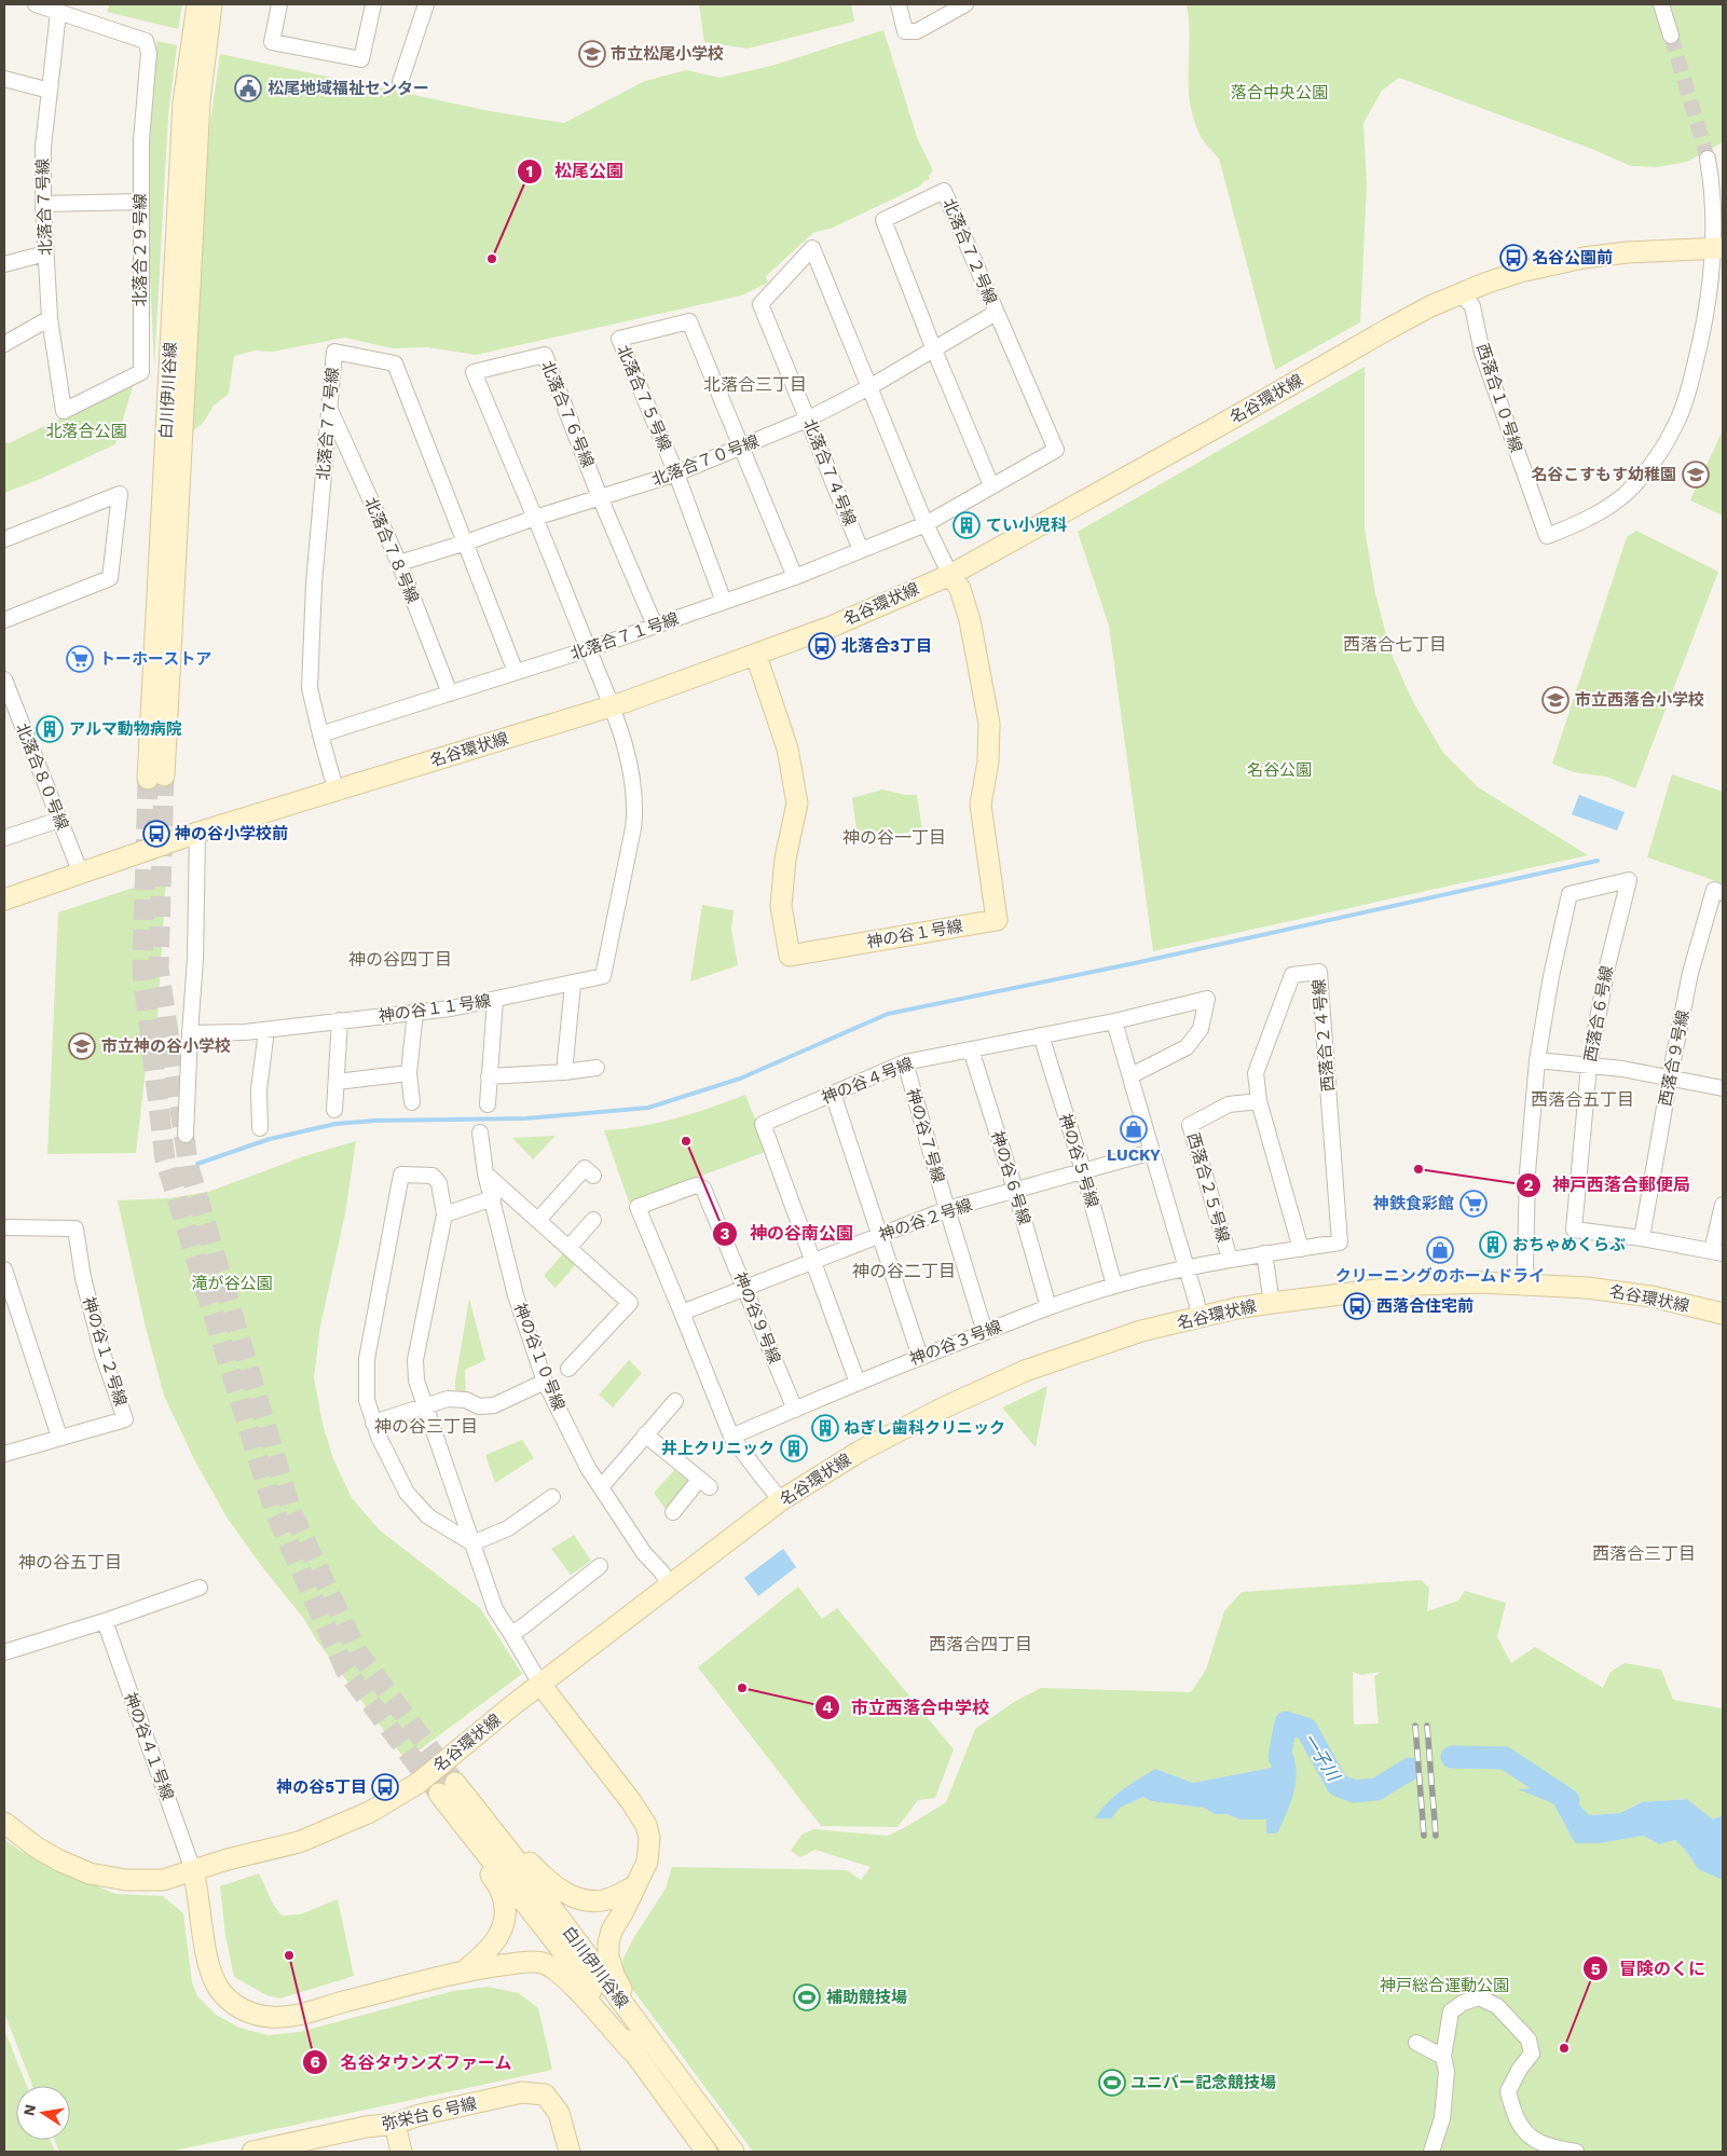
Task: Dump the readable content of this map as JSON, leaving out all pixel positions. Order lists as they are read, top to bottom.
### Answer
{
  "streets": {
    "street": [
      "北落合７号線",
      "北落合２９号線",
      "北落合７２号線",
      "白川伊川谷線",
      "北落合７５号線",
      "西落合１０号線",
      "名谷環状線",
      "北落合７６号線",
      "北落合７７号線",
      "北落合７０号線",
      "北落合７４号線",
      "北落合７８号線",
      "北落合７１号線",
      "北落合８０号線",
      "神の谷１号線",
      "神の谷１１号線",
      "西落合６号線",
      "西落合２４号線",
      "西落合９号線",
      "神の谷４号線",
      "神の谷７号線",
      "神の谷５号線",
      "神の谷６号線",
      "西落合２５号線",
      "神の谷２号線",
      "神の谷９号線",
      "神の谷３号線",
      "神の谷１２号線",
      "神の谷１０号線",
      "神の谷４１号線",
      "弥栄台６号線"
    ]
  },
  "crossings": [
    ["北落合７号線", "北落合２９号線"],
    ["北落合７２号線", "北落合７０号線"],
    ["北落合７２号線", "北落合７１号線"],
    ["北落合７５号線", "北落合７０号線"],
    ["北落合７５号線", "北落合７１号線"],
    ["西落合１０号線", "名谷環状線"],
    ["名谷環状線", "北落合７７号線"],
    ["名谷環状線", "北落合８０号線"],
    ["名谷環状線", "神の谷１号線"],
    ["名谷環状線", "神の谷１１号線"],
    ["名谷環状線", "神の谷１０号線"],
    ["名谷環状線", "神の谷４１号線"],
    ["北落合７６号線", "北落合７０号線"],
    ["北落合７６号線", "北落合７１号線"],
    ["北落合７７号線", "北落合７０号線"],
    ["北落合７７号線", "北落合７８号線"],
    ["北落合７７号線", "北落合７１号線"],
    ["北落合７０号線", "北落合７４号線"],
    ["北落合７０号線", "北落合７８号線"],
    ["北落合７４号線", "北落合７１号線"],
    ["北落合７８号線", "北落合７１号線"],
    ["西落合６号線", "西落合９号線"],
    ["西落合２４号線", "西落合２５号線"],
    ["西落合２４号線", "神の谷３号線"],
    ["神の谷４号線", "神の谷７号線"],
    ["神の谷４号線", "神の谷５号線"],
    ["神の谷４号線", "神の谷６号線"],
    ["神の谷４号線", "神の谷２号線"],
    ["神の谷４号線", "神の谷３号線"],
    ["神の谷７号線", "神の谷２号線"],
    ["神の谷７号線", "神の谷３号線"],
    ["神の谷５号線", "神の谷２号線"],
    ["神の谷５号線", "神の谷３号線"],
    ["神の谷６号線", "神の谷２号線"],
    ["神の谷６号線", "神の谷３号線"],
    ["神の谷２号線", "神の谷９号線"],
    ["神の谷９号線", "神の谷３号線"]
  ],
  "districts": [
    "北落合三丁目",
    "西落合七丁目",
    "神の谷一丁目",
    "神の谷四丁目",
    "西落合五丁目",
    "神の谷二丁目",
    "神の谷三丁目",
    "西落合三丁目",
    "神の谷五丁目",
    "西落合四丁目"
  ],
  "water": ["一子川"],
  "parks": [
    "落合中央公園",
    "北落合公園",
    "名谷公園",
    "滝が谷公園",
    "神戸総合運動公園"
  ],
  "places": {
    "school or university": [
      "市立松尾小学校",
      "名谷こすもす幼稚園",
      "市立西落合小学校",
      "市立神の谷小学校"
    ],
    "public building": ["松尾地域福祉センター"],
    "bus stop": [
      "名谷公園前",
      "北落合3丁目",
      "神の谷小学校前",
      "西落合住宅前",
      "神の谷5丁目"
    ],
    "other": [
      "松尾公園",
      "神の谷南公園",
      "神戸西落合郵便局",
      "市立西落合中学校",
      "名谷タウンズファーム",
      "冒険のくに"
    ],
    "building": [
      "てい小児科",
      "アルマ動物病院",
      "おちゃめくらぶ",
      "ねぎし歯科クリニック",
      "井上クリニック"
    ],
    "supermarket": ["トーホーストア", "神鉄食彩館"],
    "shop": ["LUCKY", "クリーニングのホームドライ"],
    "sports": ["補助競技場", "ユニバー記念競技場"]
  },
  "north": "left"
}
